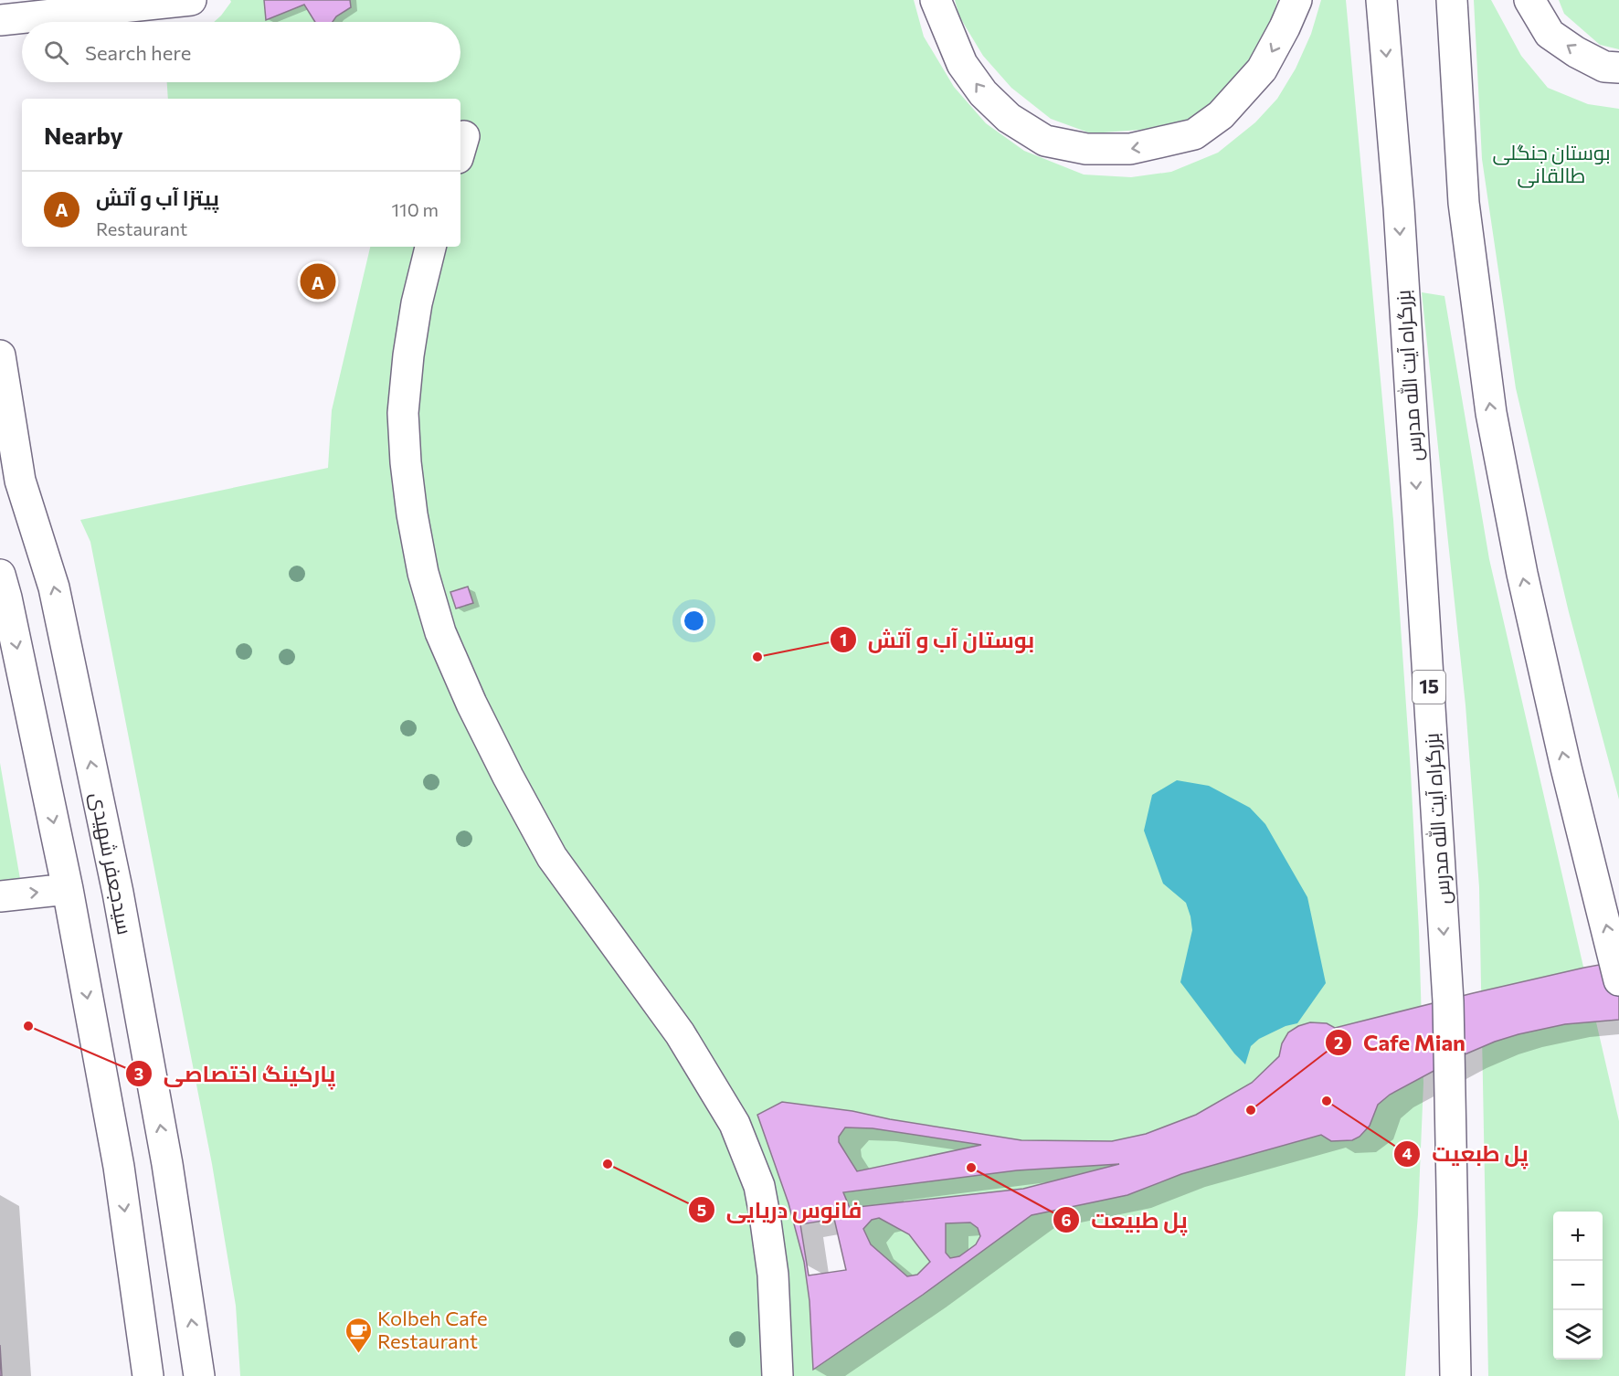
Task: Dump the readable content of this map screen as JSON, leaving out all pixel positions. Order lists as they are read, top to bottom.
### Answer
{
  "streets": {
    "main road": ["بزرگراه آیت الله مدرس", "15", "سیدجعفر شهیدی"]
  },
  "parks": ["بوستان جنگلی طالقانی"],
  "places": {
    "other": [
      "بوستان آب و آتش",
      "پارکینگ اختصاصی",
      "پل طبعیت",
      "Cafe Mian",
      "فانوس دریایی",
      "پل طبیعت"
    ],
    "cafe": ["Kolbeh Cafe Restaurant"]
  },
  "page": {
    "search": "Search here",
    "heading": "Nearby",
    "list": [
      {
        "mark": "A",
        "name": "پیتزا آب و آتش",
        "note": "Restaurant",
        "value": "110 m"
      }
    ],
    "pins": "A",
    "map_buttons": ["+", "−"]
  }
}
